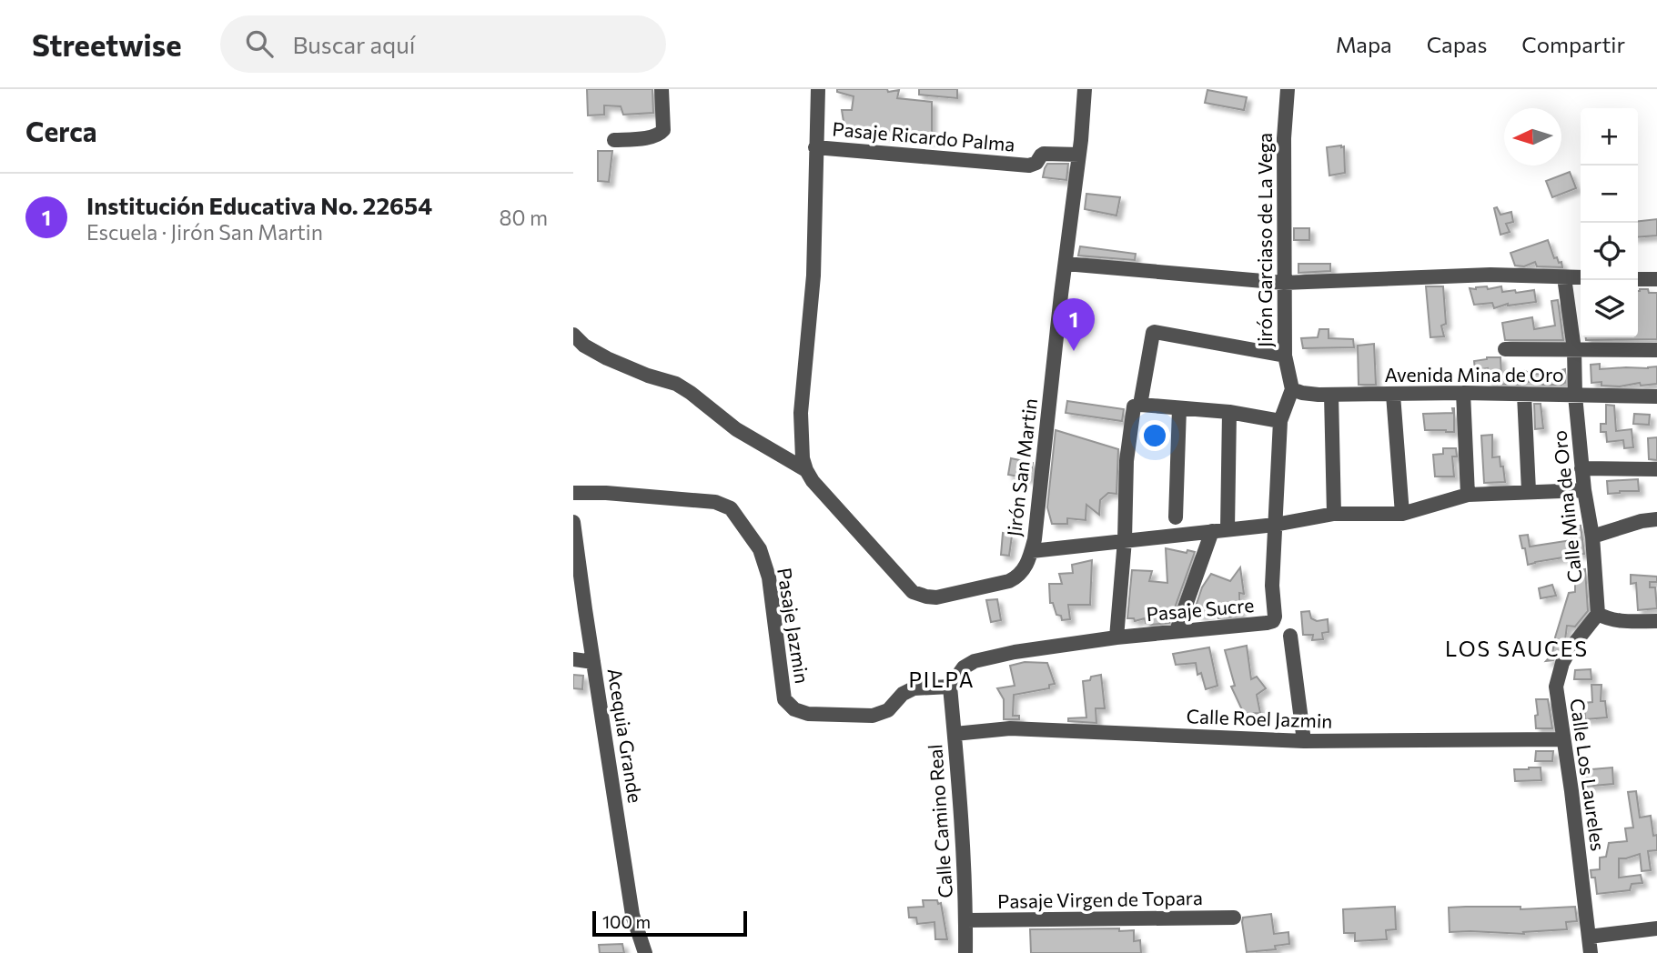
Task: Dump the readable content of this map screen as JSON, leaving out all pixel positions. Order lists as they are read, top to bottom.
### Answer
{
  "streets": {
    "street": [
      "Pasaje Ricardo Palma",
      "Jirón Garciaso de La Vega",
      "Avenida Mina de Oro",
      "Jirón San Martin",
      "Calle Mina de Oro",
      "Pasaje Sucre",
      "Pasaje Jazmin",
      "Calle Roel Jazmin",
      "Acequia Grande",
      "Calle Los Laureles",
      "Calle Camino Real",
      "Pasaje Virgen de Topara"
    ]
  },
  "crossings": [
    ["Pasaje Ricardo Palma", "Jirón San Martin"],
    ["Jirón Garciaso de La Vega", "Avenida Mina de Oro"],
    ["Jirón Garciaso de La Vega", "Pasaje Sucre"],
    ["Avenida Mina de Oro", "Calle Mina de Oro"],
    ["Avenida Mina de Oro", "Pasaje Sucre"],
    ["Calle Mina de Oro", "Calle Los Laureles"],
    ["Pasaje Sucre", "Pasaje Jazmin"],
    ["Pasaje Sucre", "Calle Camino Real"],
    ["Pasaje Jazmin", "Calle Camino Real"],
    ["Calle Roel Jazmin", "Calle Los Laureles"],
    ["Calle Roel Jazmin", "Calle Camino Real"],
    ["Calle Camino Real", "Pasaje Virgen de Topara"]
  ],
  "districts": ["LOS SAUCES", "PILPA"],
  "scale_bar": "100 m",
  "north": "left",
  "page": {
    "header": "Streetwise",
    "search": "Buscar aquí",
    "nav": ["Mapa", "Capas", "Compartir"],
    "heading": "Cerca",
    "map_buttons": ["+", "−"],
    "list": [
      {
        "mark": "1",
        "name": "Institución Educativa No. 22654",
        "note": "Escuela · Jirón San Martin",
        "value": "80 m"
      }
    ],
    "pins": "1",
    "scale": "100 m"
  }
}
